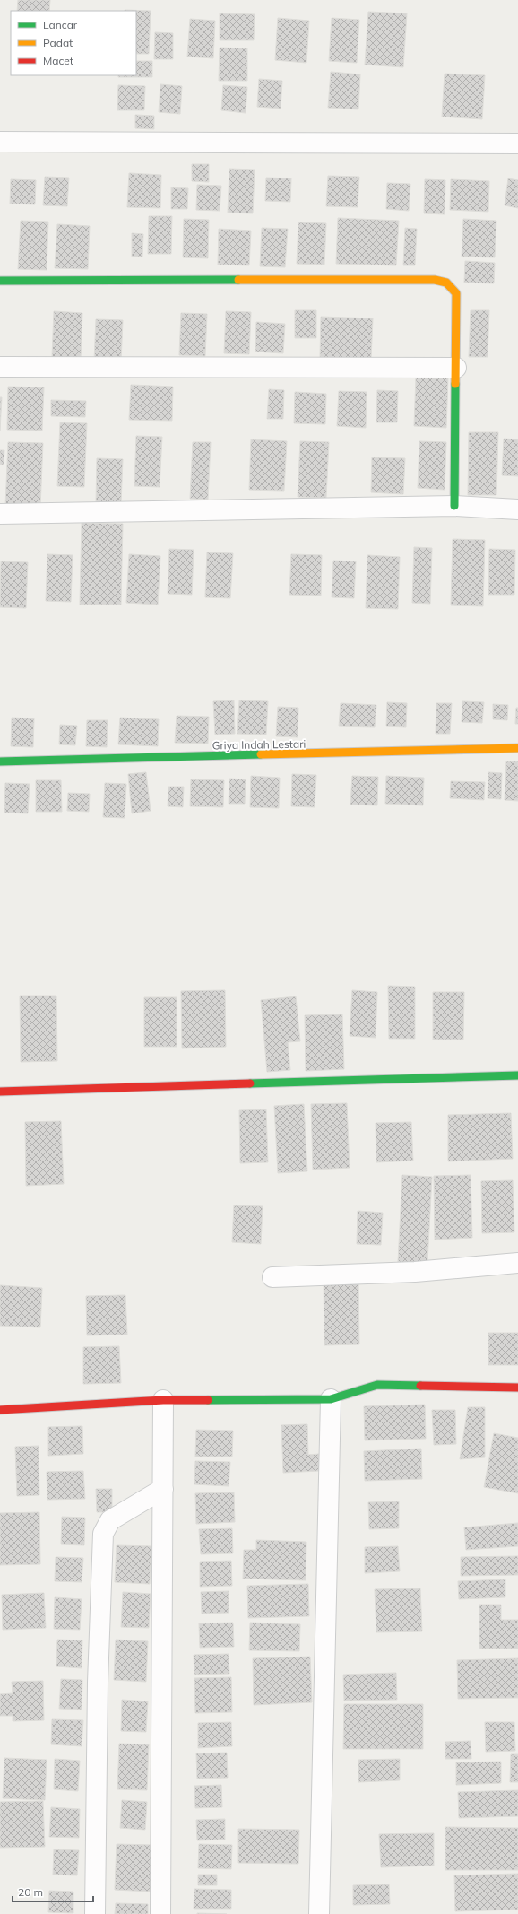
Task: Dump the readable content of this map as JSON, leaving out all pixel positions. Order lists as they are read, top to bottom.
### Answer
{
  "streets": {
    "street": ["Griya Indah Lestari"]
  },
  "legend": ["Lancar", "Padat", "Macet"],
  "scale_bar": "20 m"
}
